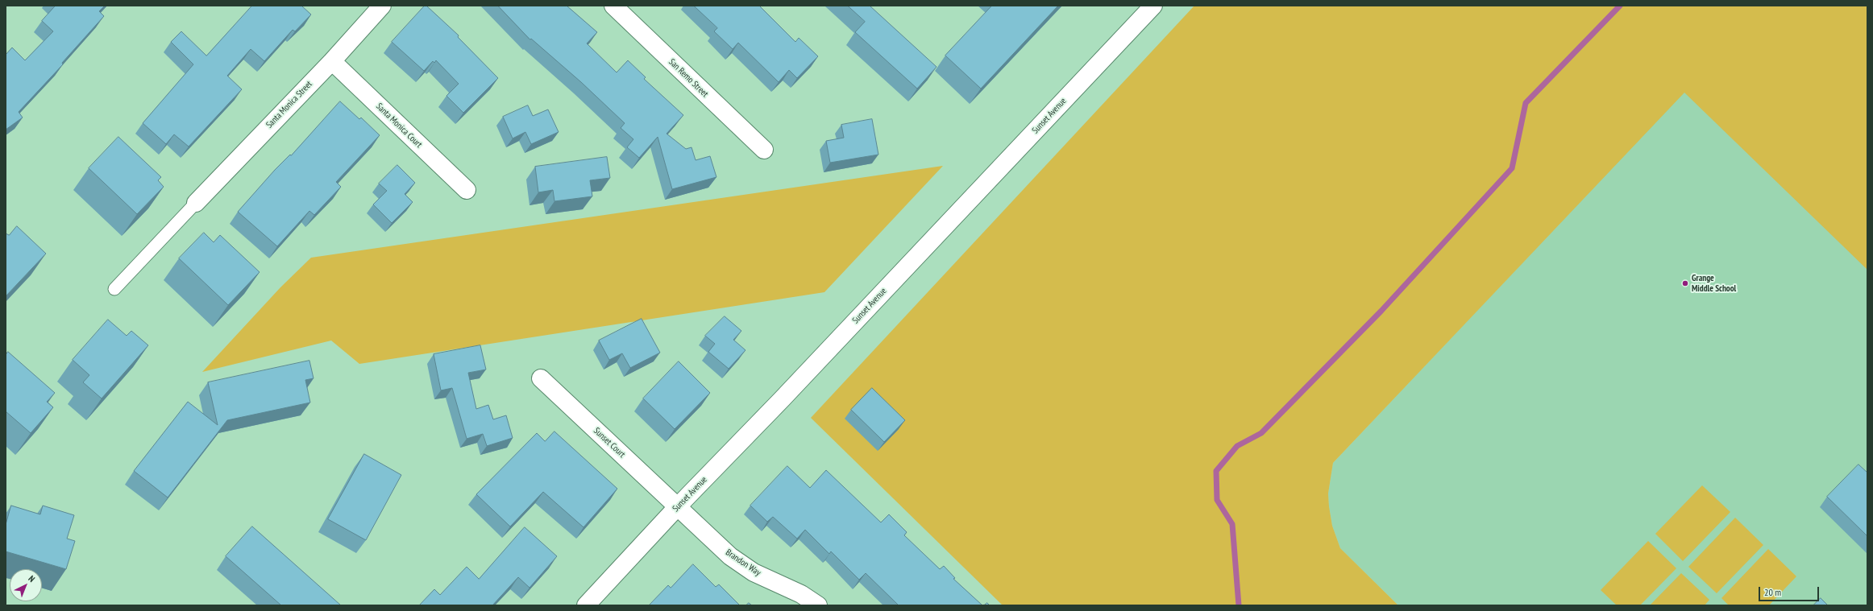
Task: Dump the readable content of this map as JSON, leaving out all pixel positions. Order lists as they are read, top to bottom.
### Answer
{
  "streets": {
    "street": [
      "San Remo Street",
      "Santa Monica Street",
      "Sunset Avenue",
      "Santa Monica Court",
      "Sunset Court",
      "Brandon Way"
    ]
  },
  "crossings": [
    ["Santa Monica Street", "Santa Monica Court"],
    ["Sunset Avenue", "Sunset Court"],
    ["Sunset Avenue", "Brandon Way"],
    ["Sunset Court", "Brandon Way"]
  ],
  "places": ["Grange Middle School"],
  "scale_bar": "20 m",
  "north": "top right"
}
